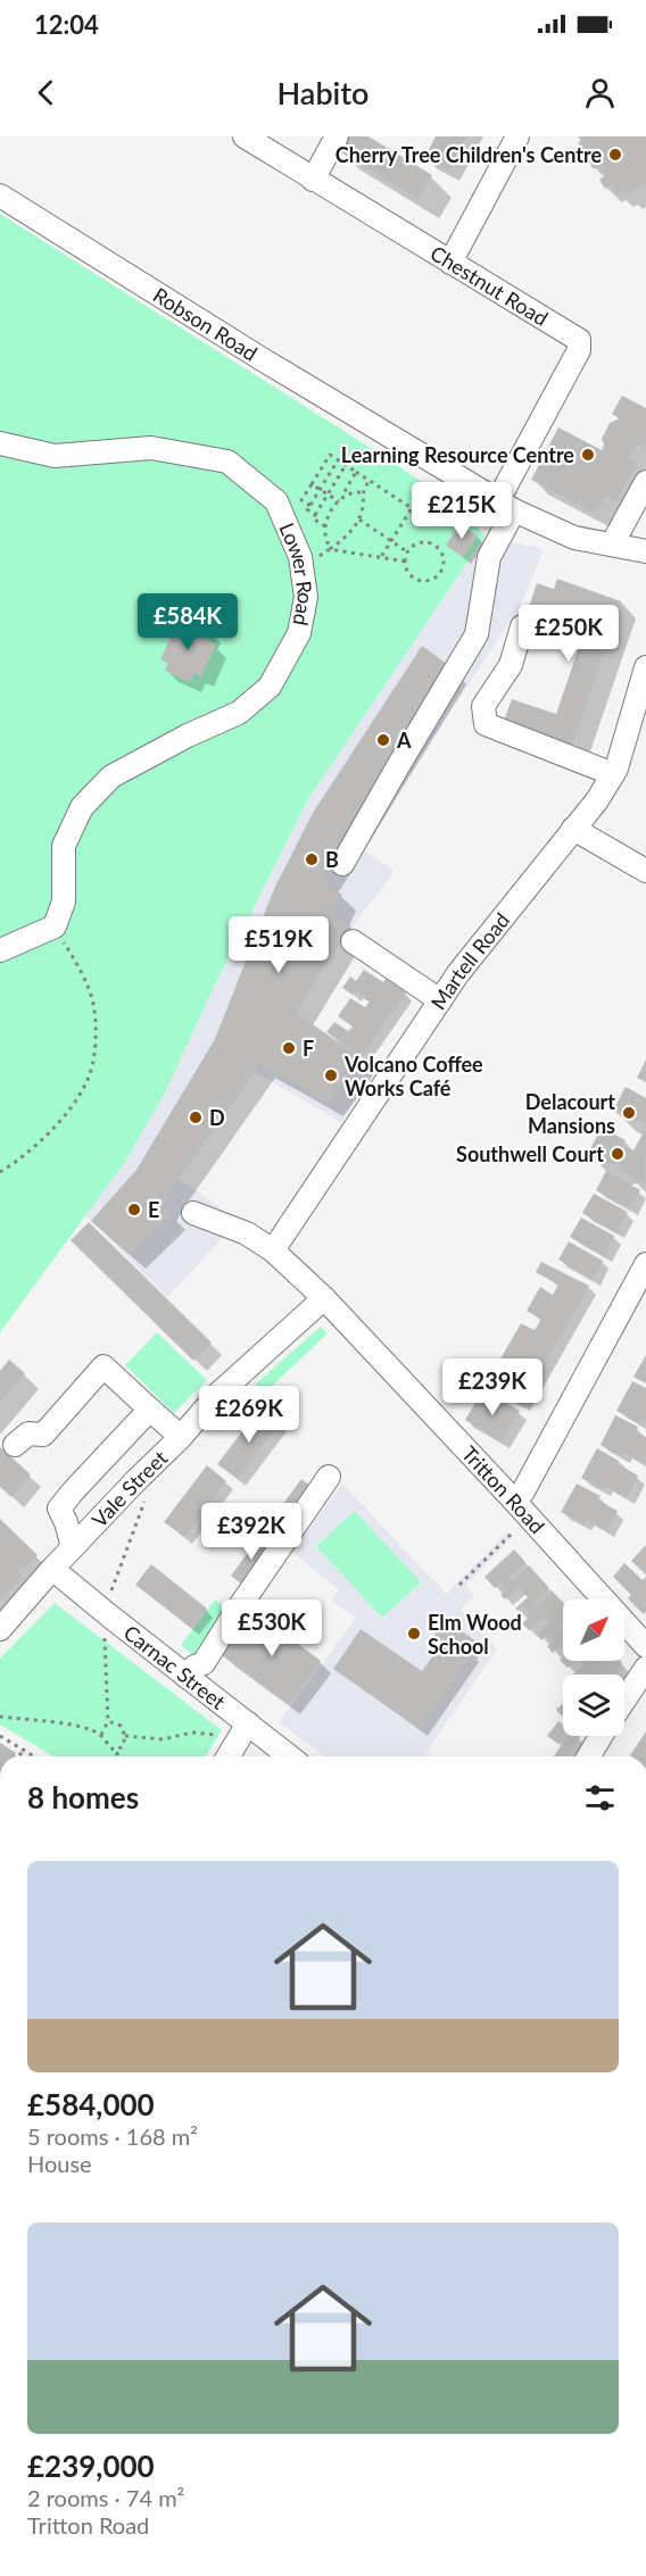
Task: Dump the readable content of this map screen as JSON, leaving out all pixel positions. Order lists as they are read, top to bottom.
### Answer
{
  "streets": {
    "street": [
      "Chestnut Road",
      "Robson Road",
      "Lower Road",
      "Martell Road",
      "Vale Street",
      "Tritton Road",
      "Carnac Street"
    ]
  },
  "crossings": [
    ["Chestnut Road", "Robson Road"],
    ["Martell Road", "Tritton Road"],
    ["Vale Street", "Tritton Road"],
    ["Vale Street", "Carnac Street"]
  ],
  "places": [
    "Cherry Tree Children's Centre",
    "Learning Resource Centre",
    "A",
    "B",
    "F",
    "Volcano Coffee Works Café",
    "Delacourt Mansions",
    "D",
    "Southwell Court",
    "E",
    "Elm Wood School"
  ],
  "north": "top right",
  "page": {
    "status": "12:04",
    "header": "Habito",
    "price": [
      "£215K",
      "£584K",
      "£250K",
      "£519K",
      "£239K",
      "£269K",
      "£392K",
      "£530K"
    ],
    "heading": "8 homes",
    "list": [
      {
        "name": "£584,000",
        "note": "5 rooms · 168 m² · House"
      },
      {
        "name": "£239,000",
        "note": "2 rooms · 74 m² · Tritton Road"
      }
    ]
  }
}
